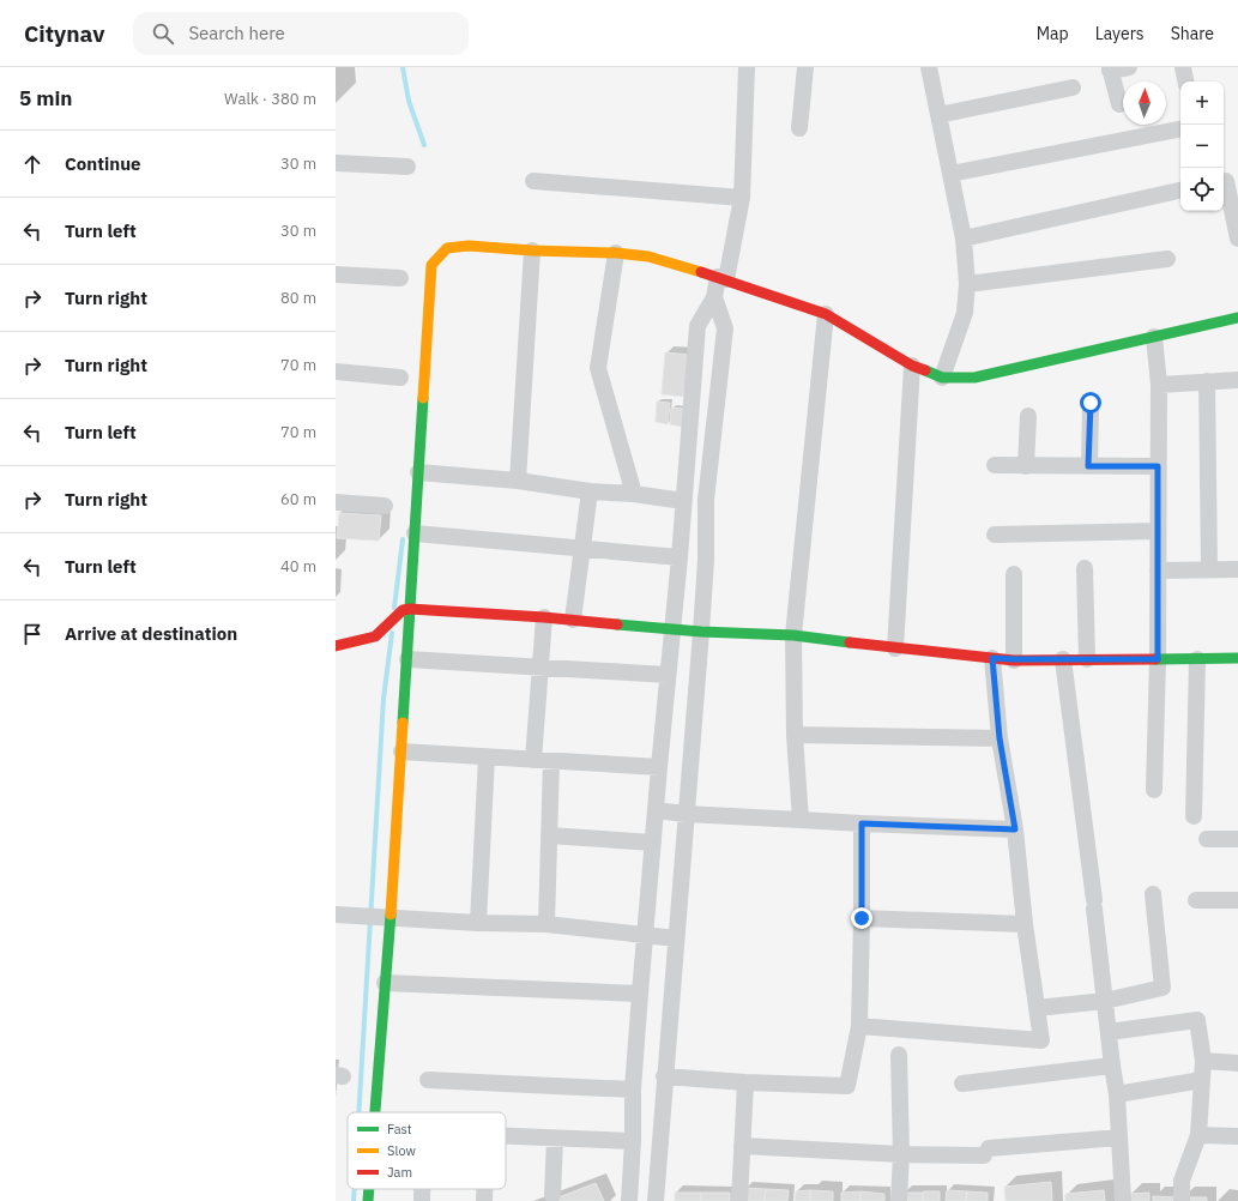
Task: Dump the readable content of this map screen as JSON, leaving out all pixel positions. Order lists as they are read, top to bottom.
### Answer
{
  "legend": ["Fast", "Slow", "Jam"],
  "north": "top",
  "page": {
    "header": "Citynav",
    "search": "Search here",
    "nav": ["Map", "Layers", "Share"],
    "heading": ["5 min", "Walk · 380 m"],
    "map_buttons": ["+", "−"],
    "list": [
      ["Continue", "30 m"],
      ["Turn left", "30 m"],
      ["Turn right", "80 m"],
      ["Turn right", "70 m"],
      ["Turn left", "70 m"],
      ["Turn right", "60 m"],
      ["Turn left", "40 m"],
      "Arrive at destination"
    ]
  }
}
